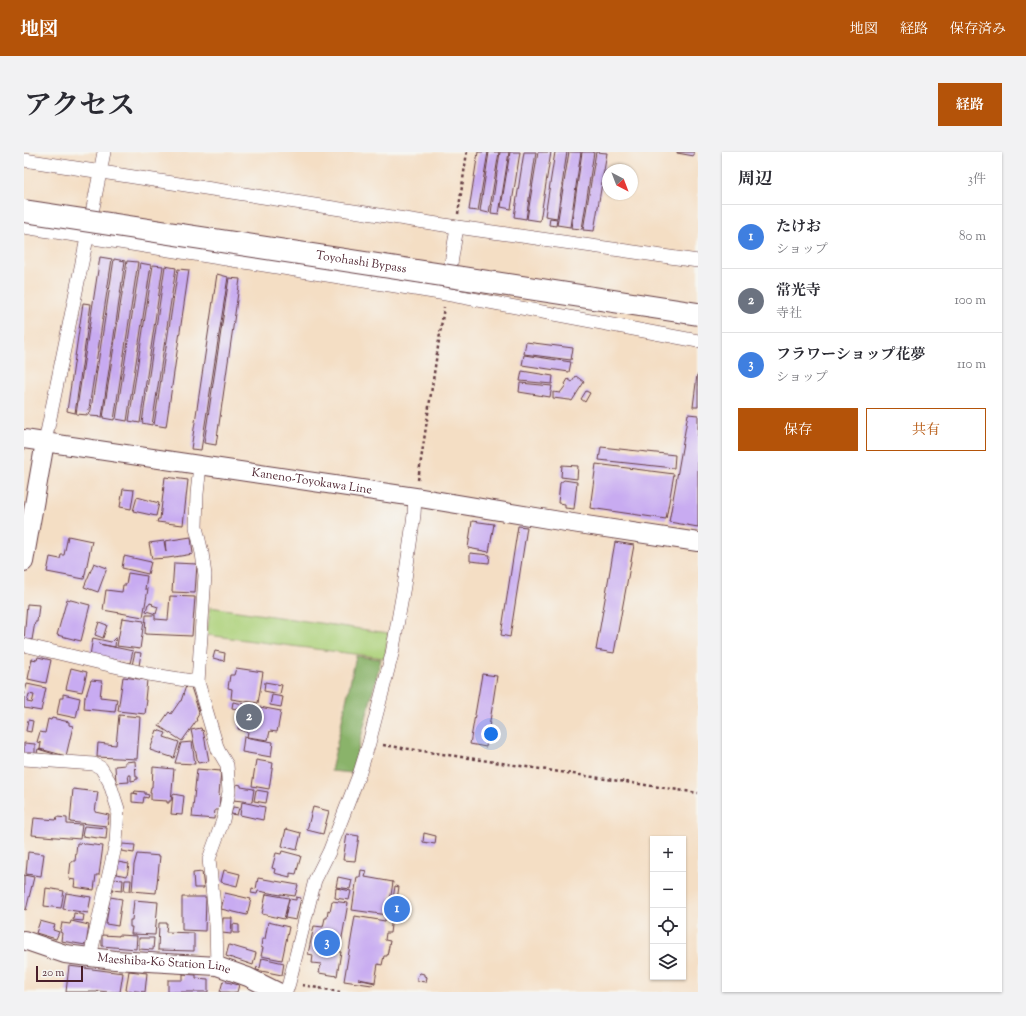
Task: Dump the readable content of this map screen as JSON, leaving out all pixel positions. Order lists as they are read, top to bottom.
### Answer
{
  "streets": {
    "highway": ["Toyohashi Bypass"],
    "main road": ["Kaneno-Toyokawa Line", "Maeshiba-Kō Station Line"]
  },
  "scale_bar": "20 m",
  "north": "bottom right",
  "page": {
    "header": "地図",
    "nav": ["地図", "経路", "保存済み"],
    "title": "アクセス",
    "buttons": [
      "経路",
      ["保存", "共有"]
    ],
    "heading": ["周辺", "3件"],
    "list": [
      {
        "mark": "1",
        "name": "たけお",
        "note": "ショップ",
        "value": "80 m"
      },
      {
        "mark": "2",
        "name": "常光寺",
        "note": "寺社",
        "value": "100 m"
      },
      {
        "mark": "3",
        "name": "フラワーショップ花夢",
        "note": "ショップ",
        "value": "110 m"
      }
    ],
    "pins": ["2", "1", "3"],
    "map_buttons": ["+", "−"],
    "scale": "20 m"
  }
}
